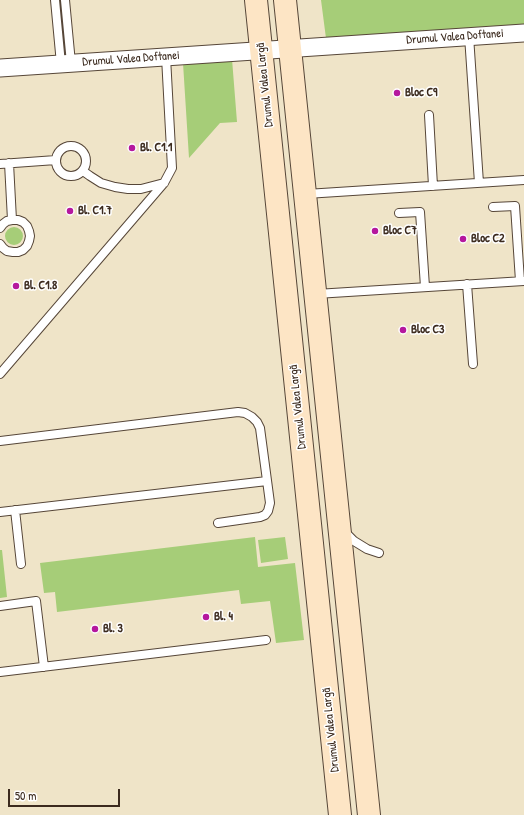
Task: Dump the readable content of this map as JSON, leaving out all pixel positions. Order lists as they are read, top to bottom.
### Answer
{
  "streets": {
    "main road": ["Drumul Valea Largă"],
    "street": ["Drumul Valea Doftanei"]
  },
  "crossings": [
    ["Drumul Valea Doftanei", "Drumul Valea Largă"]
  ],
  "places": [
    "Bloc C9",
    "Bl. C1.1",
    "Bl. C1.7",
    "Bloc C7",
    "Bloc C2",
    "Bl. C1.8",
    "Bloc C3",
    "Bl. 4",
    "Bl. 3"
  ],
  "scale_bar": "50 m"
}
